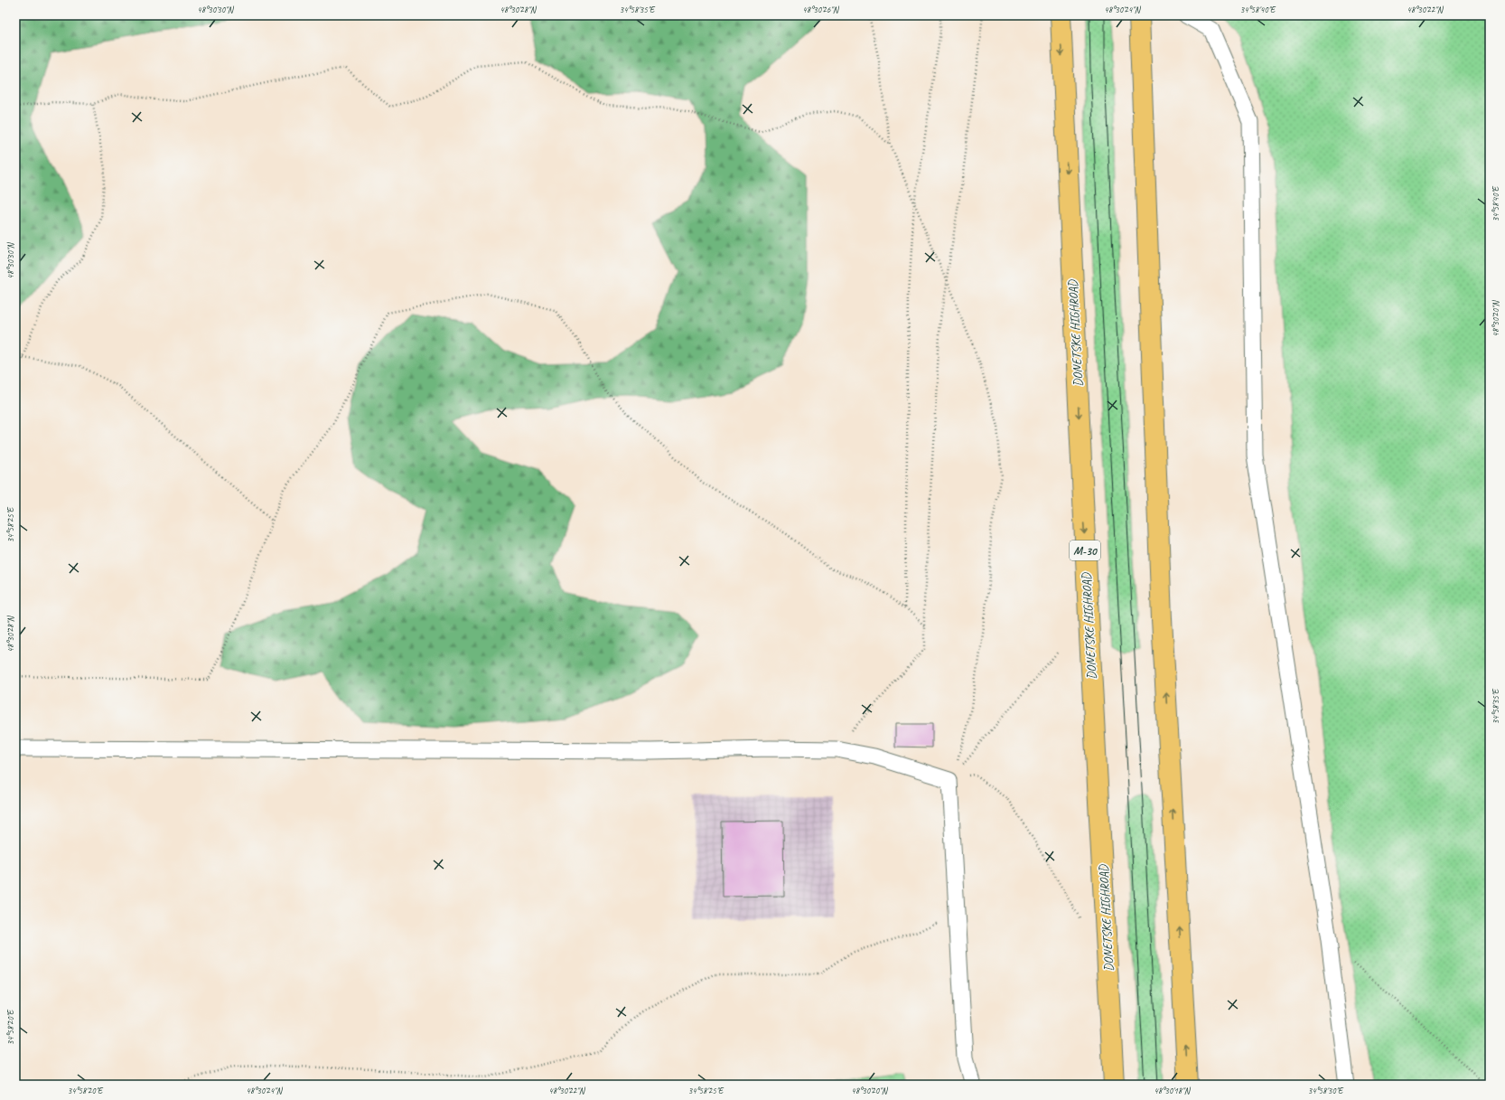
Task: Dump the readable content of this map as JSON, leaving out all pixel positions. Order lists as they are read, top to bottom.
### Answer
{
  "streets": {
    "highway": ["DONETSKE HIGHROAD", "М-30"]
  },
  "coordinates": [
    "48°30'30\"N",
    "48°30'28\"N",
    "34°58'35\"E",
    "48°30'26\"N",
    "48°30'24\"N",
    "34°58'40\"E",
    "48°30'22\"N",
    "48°30'20\"N",
    "34°58'25\"E",
    "34°58'20\"E",
    "48°30'18\"N",
    "34°58'30\"E"
  ]
}
